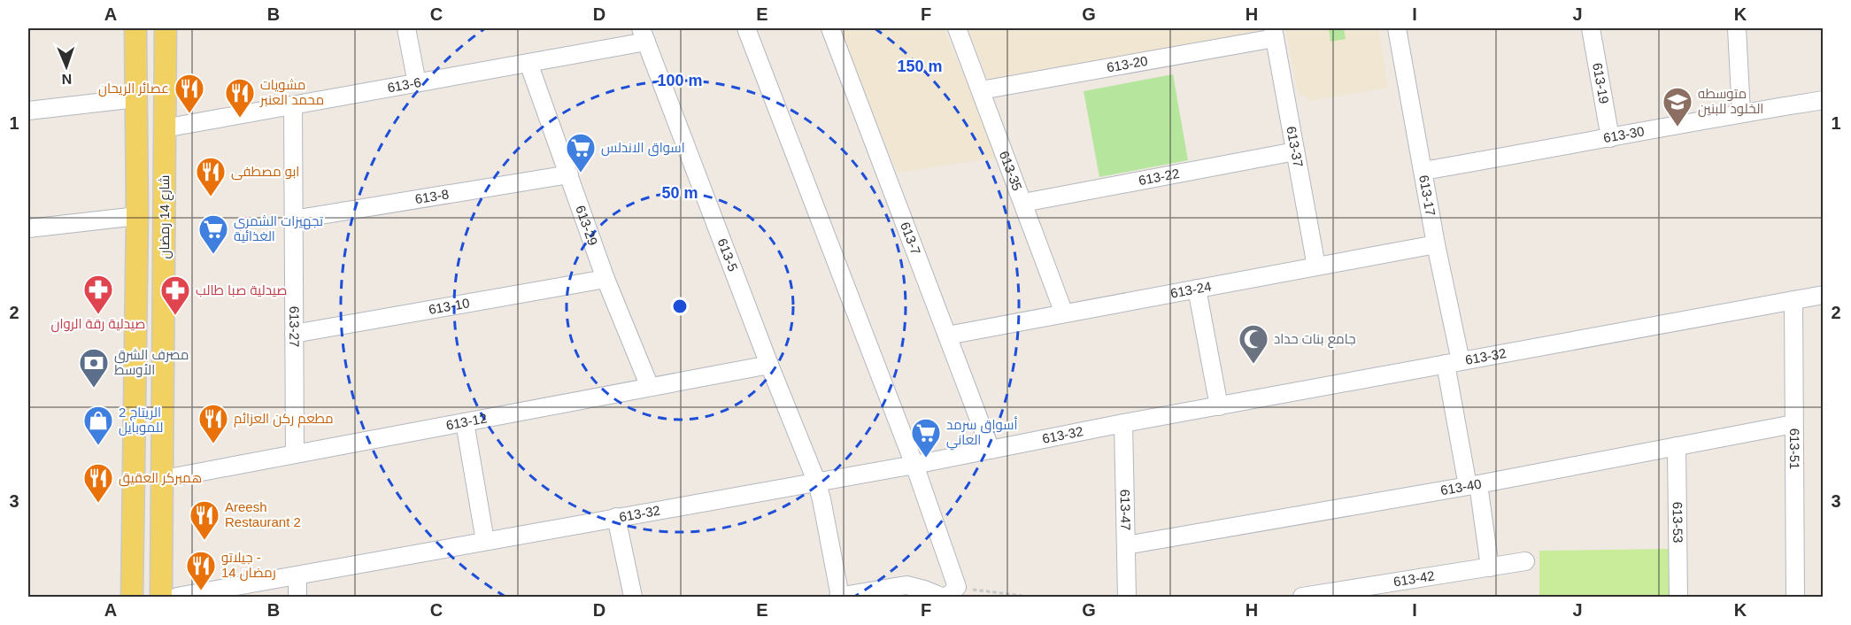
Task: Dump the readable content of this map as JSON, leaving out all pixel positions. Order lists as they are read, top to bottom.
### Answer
{
  "streets": {
    "main road": ["شارع 14 رمضان"],
    "street": [
      "613-20",
      "613-19",
      "613-6",
      "613-30",
      "613-37",
      "613-35",
      "613-22",
      "613-17",
      "613-8",
      "613-29",
      "613-7",
      "613-5",
      "613-24",
      "613-10",
      "613-27",
      "613-32",
      "613-12",
      "613-51",
      "613-40",
      "613-47",
      "613-53",
      "613-42"
    ]
  },
  "crossings": [
    ["613-20", "613-37"],
    ["613-20", "613-35"],
    ["613-19", "613-30"],
    ["613-6", "شارع 14 رمضان"],
    ["613-6", "613-29"],
    ["613-6", "613-5"],
    ["613-6", "613-27"],
    ["613-30", "613-17"],
    ["613-37", "613-22"],
    ["613-37", "613-24"],
    ["613-35", "613-22"],
    ["613-35", "613-24"],
    ["613-17", "613-24"],
    ["613-17", "613-32"],
    ["613-17", "613-40"],
    ["613-17", "613-42"],
    ["613-8", "613-29"],
    ["613-8", "613-27"],
    ["شارع 14 رمضان", "613-12"],
    ["613-29", "613-10"],
    ["613-29", "613-12"],
    ["613-7", "613-24"],
    ["613-7", "613-32"],
    ["613-5", "613-32"],
    ["613-5", "613-12"],
    ["613-10", "613-27"],
    ["613-27", "613-12"],
    ["613-32", "613-51"],
    ["613-32", "613-47"],
    ["613-51", "613-40"],
    ["613-40", "613-47"],
    ["613-40", "613-53"]
  ],
  "places": {
    "restaurant": [
      "عصائر الريحان",
      "مشويات محمد العنبر",
      "ابو مصطفى",
      "مطعم ركن العزائم",
      "همبركر العقيق",
      "Areesh Restaurant 2",
      "جيلاتو - 14 رمضان"
    ],
    "school or university": ["متوسطه الخلود للبنين"],
    "supermarket": ["اسواق الاندلس", "تجهيزات الشمري الغذائية", "أسواق سرمد العاني"],
    "pharmacy": ["صيدلية رقة الروان", "صيدلية صبا طالب"],
    "mosque": ["جامع بنات حداد"],
    "bank": ["مصرف الشرق الأوسط"],
    "shop": ["الريتاج 2 للموبايل"]
  },
  "north": "bottom",
  "grid": {
    "columns": [
      "A",
      "B",
      "C",
      "D",
      "E",
      "F",
      "G",
      "H",
      "I",
      "J",
      "K"
    ],
    "rows": ["1", "2", "3"]
  },
  "rings": ["150 m", "100 m", "50 m"]
}
